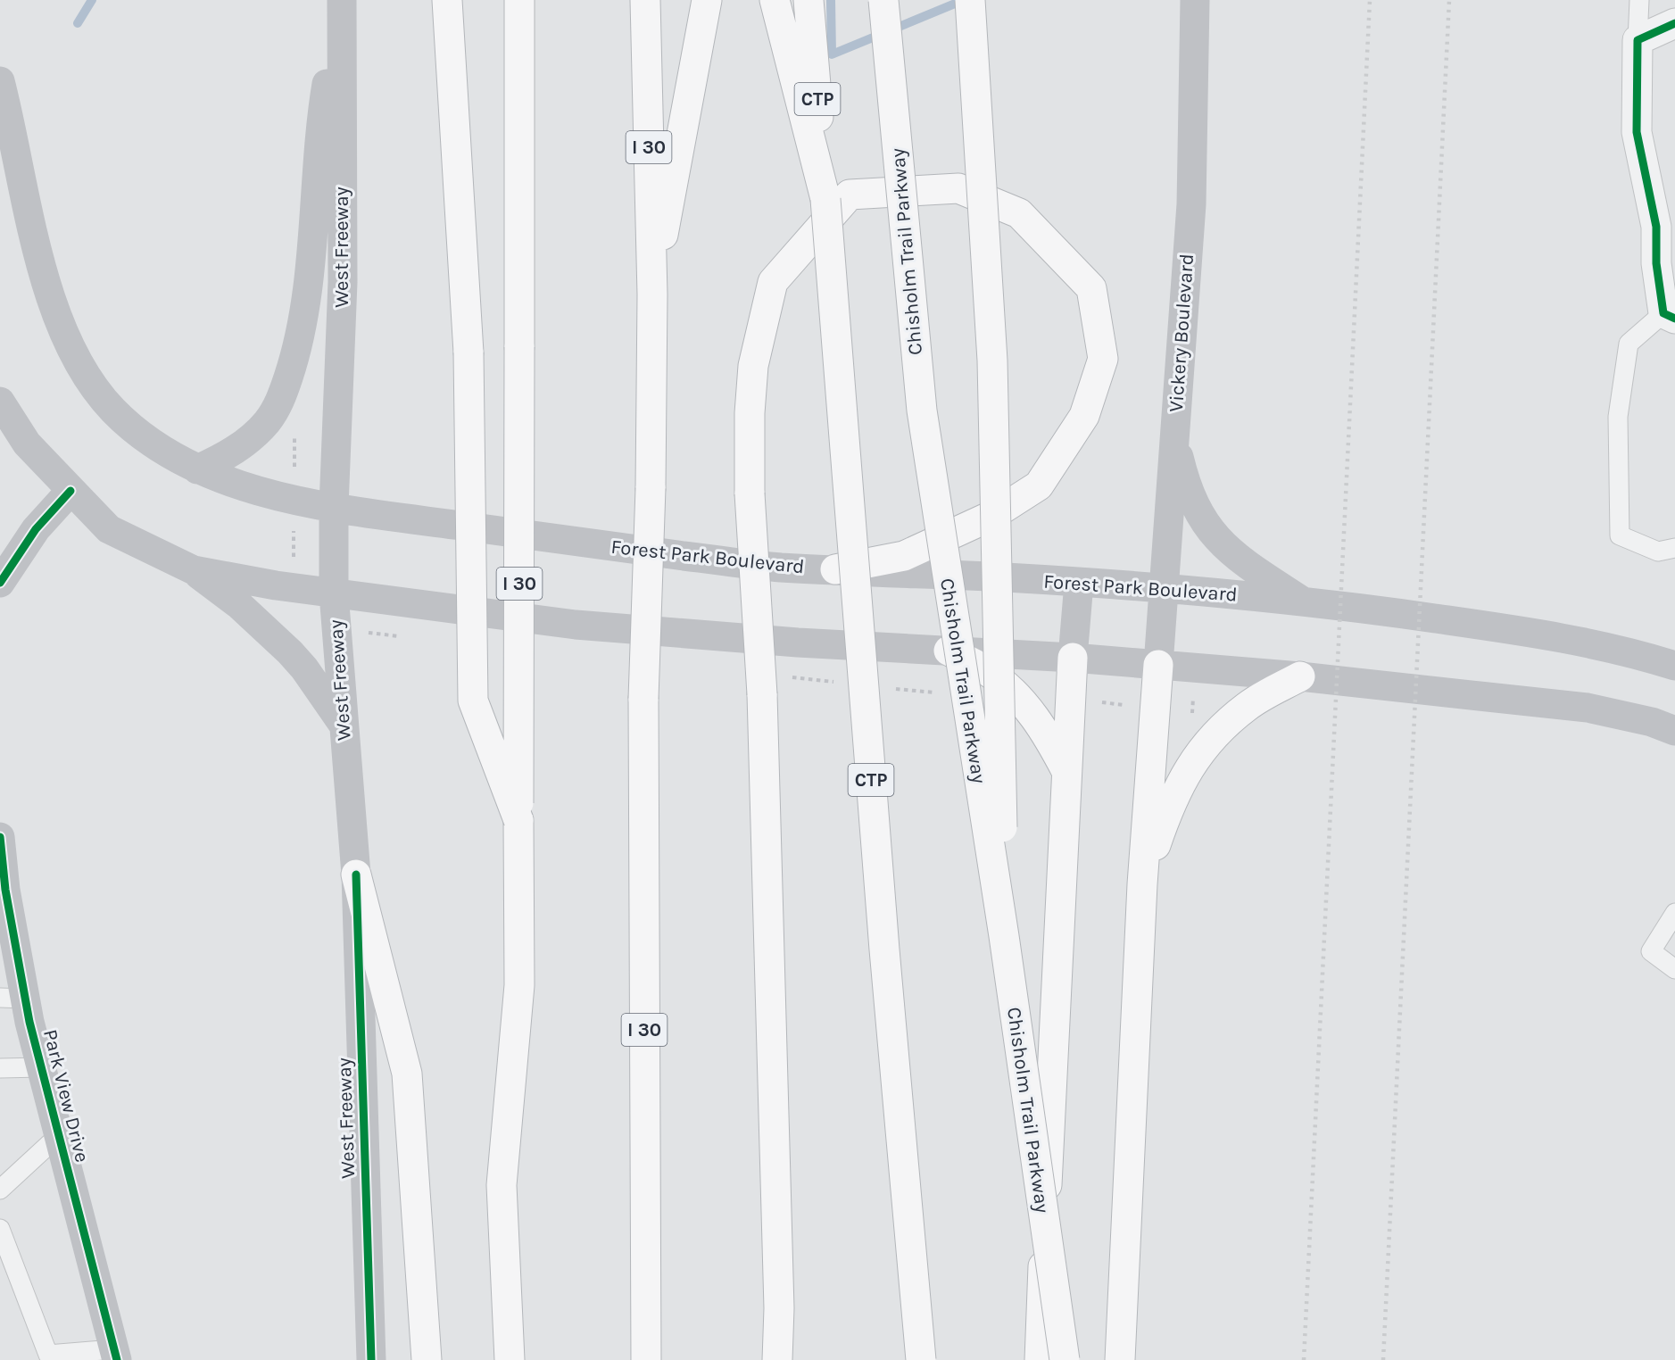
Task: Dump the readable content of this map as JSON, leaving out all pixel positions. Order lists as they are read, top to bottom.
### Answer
{
  "streets": {
    "highway": ["CTP", "I 30", "Chisholm Trail Parkway"],
    "main road": [
      "West Freeway",
      "Vickery Boulevard",
      "Forest Park Boulevard",
      "Park View Drive"
    ]
  },
  "crossings": [
    ["West Freeway", "Forest Park Boulevard"],
    ["Vickery Boulevard", "Forest Park Boulevard"]
  ]
}
